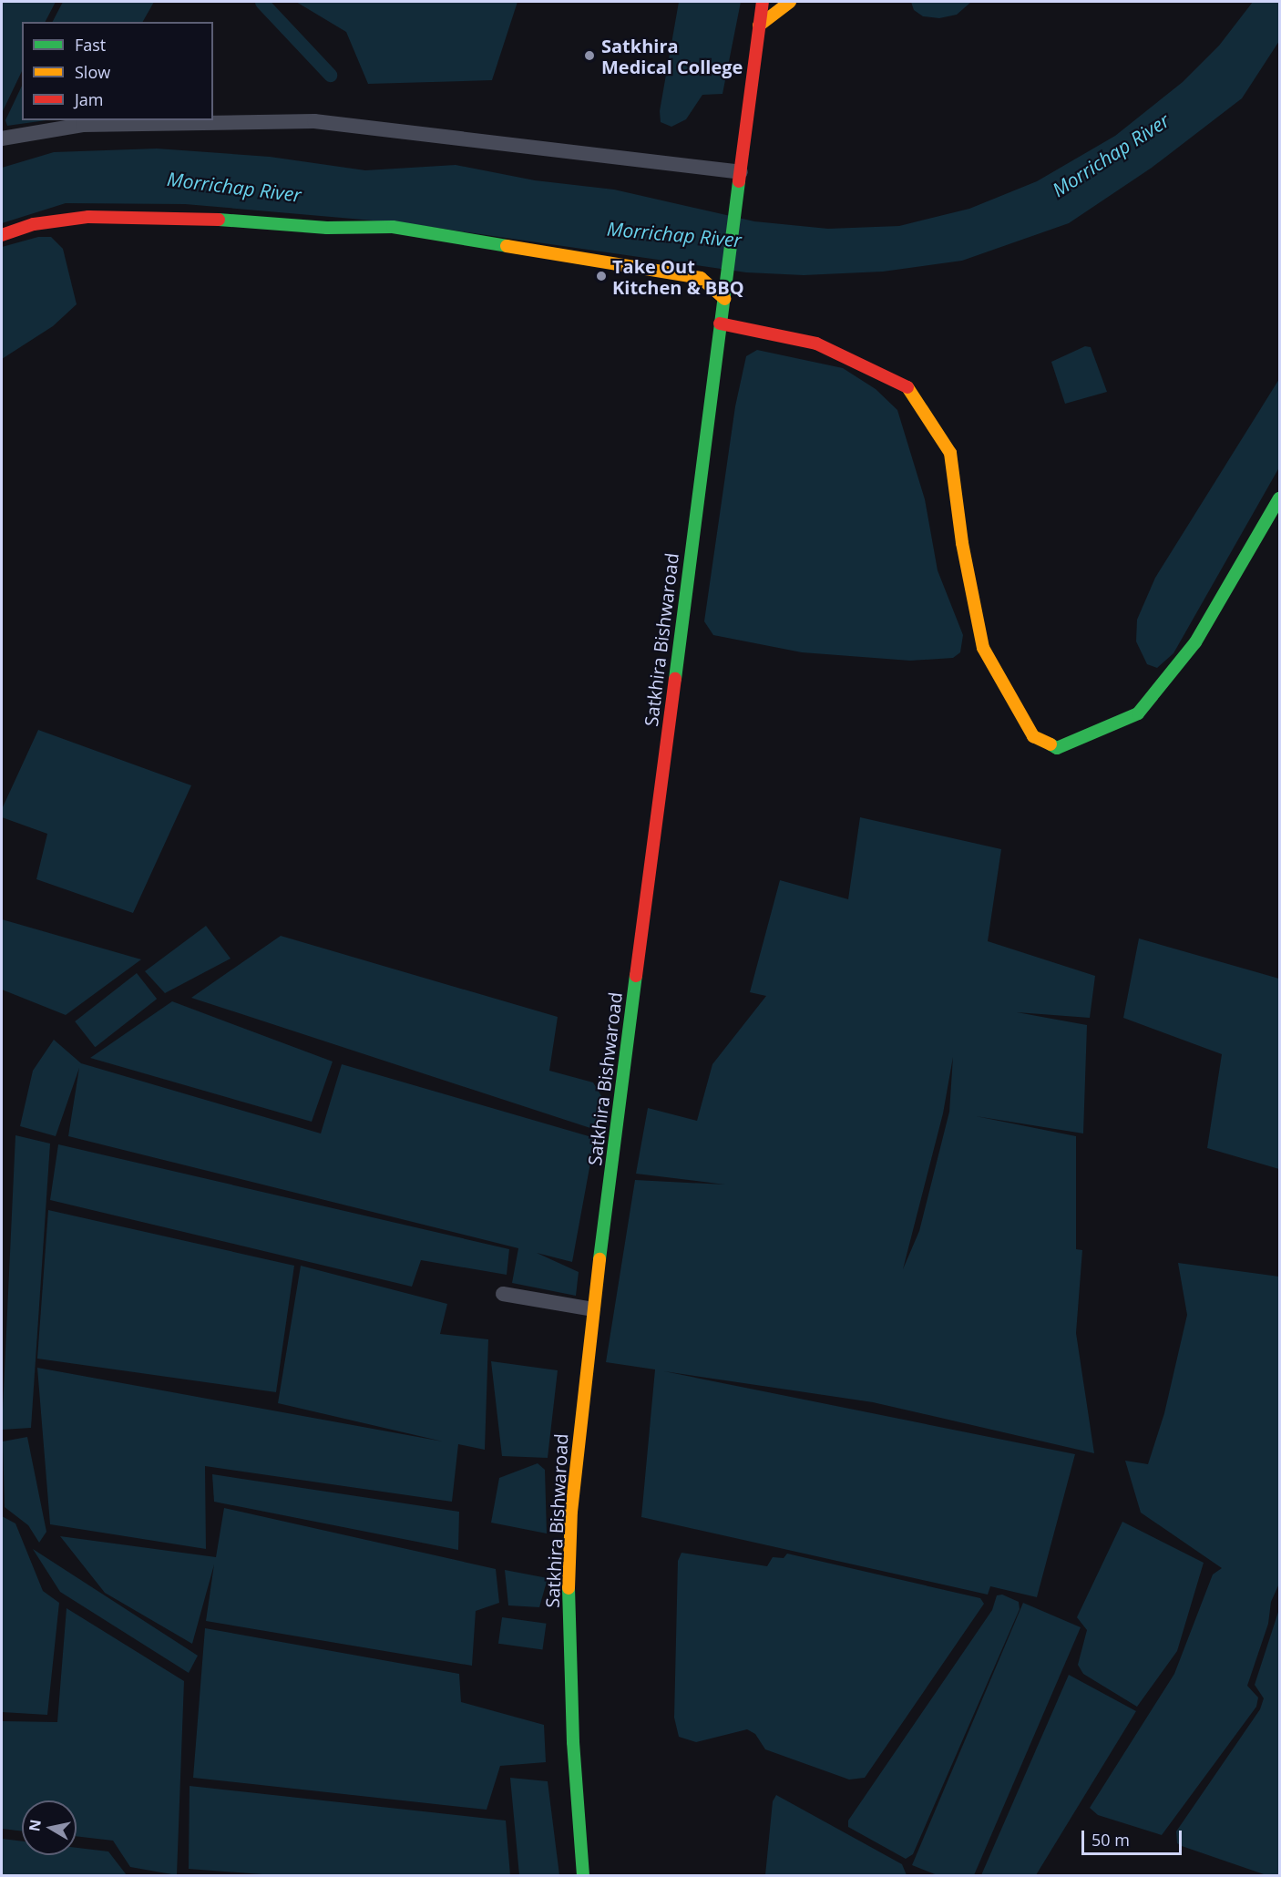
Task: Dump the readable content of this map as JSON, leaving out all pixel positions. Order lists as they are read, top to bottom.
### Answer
{
  "streets": {
    "main road": ["Satkhira Bishwaroad"]
  },
  "water": ["Morrichap River"],
  "places": ["Satkhira Medical College", "Take Out Kitchen & BBQ"],
  "legend": ["Fast", "Slow", "Jam"],
  "scale_bar": "50 m",
  "north": "left"
}
